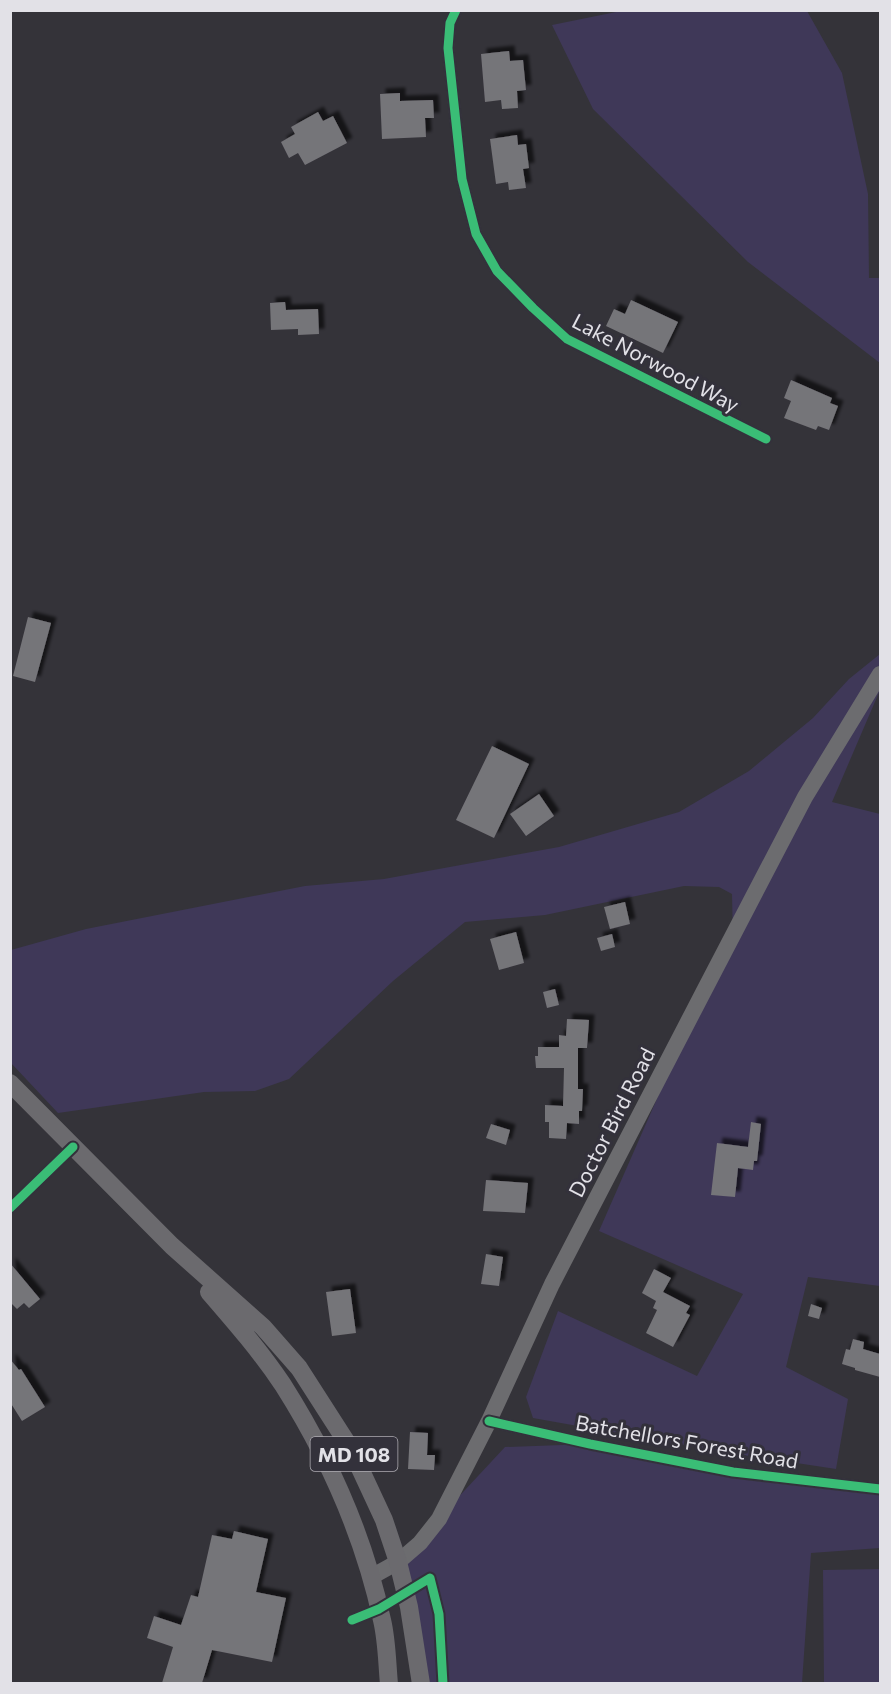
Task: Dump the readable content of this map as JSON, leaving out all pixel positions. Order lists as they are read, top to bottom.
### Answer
{
  "streets": {
    "main road": ["Doctor Bird Road", "MD 108"],
    "street": ["Lake Norwood Way", "Batchellors Forest Road"]
  },
  "crossings": [
    ["Doctor Bird Road", "Batchellors Forest Road"],
    ["Doctor Bird Road", "MD 108"]
  ]
}
